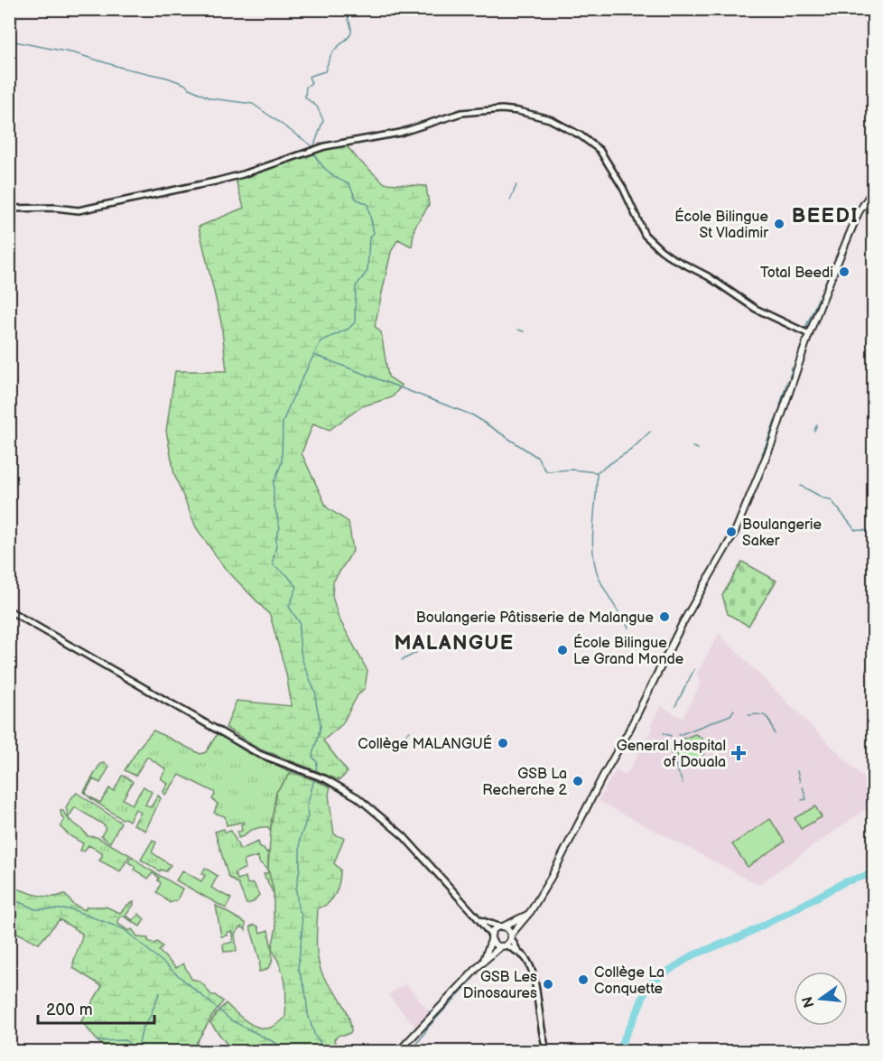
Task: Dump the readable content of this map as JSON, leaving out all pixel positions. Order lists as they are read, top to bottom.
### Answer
{
  "districts": ["BEEDI", "MALANGUE"],
  "places": {
    "other": [
      "École Bilingue St Vladimir",
      "Total Beedi",
      "Boulangerie Saker",
      "Boulangerie Pâtisserie de Malangue",
      "École Bilingue Le Grand Monde",
      "Collège MALANGUÉ",
      "GSB La Recherche 2",
      "Collège La Conquette",
      "GSB Les Dinosaures"
    ],
    "health": ["General Hospital of Douala"]
  },
  "scale_bar": "200 m",
  "north": "left"
}
